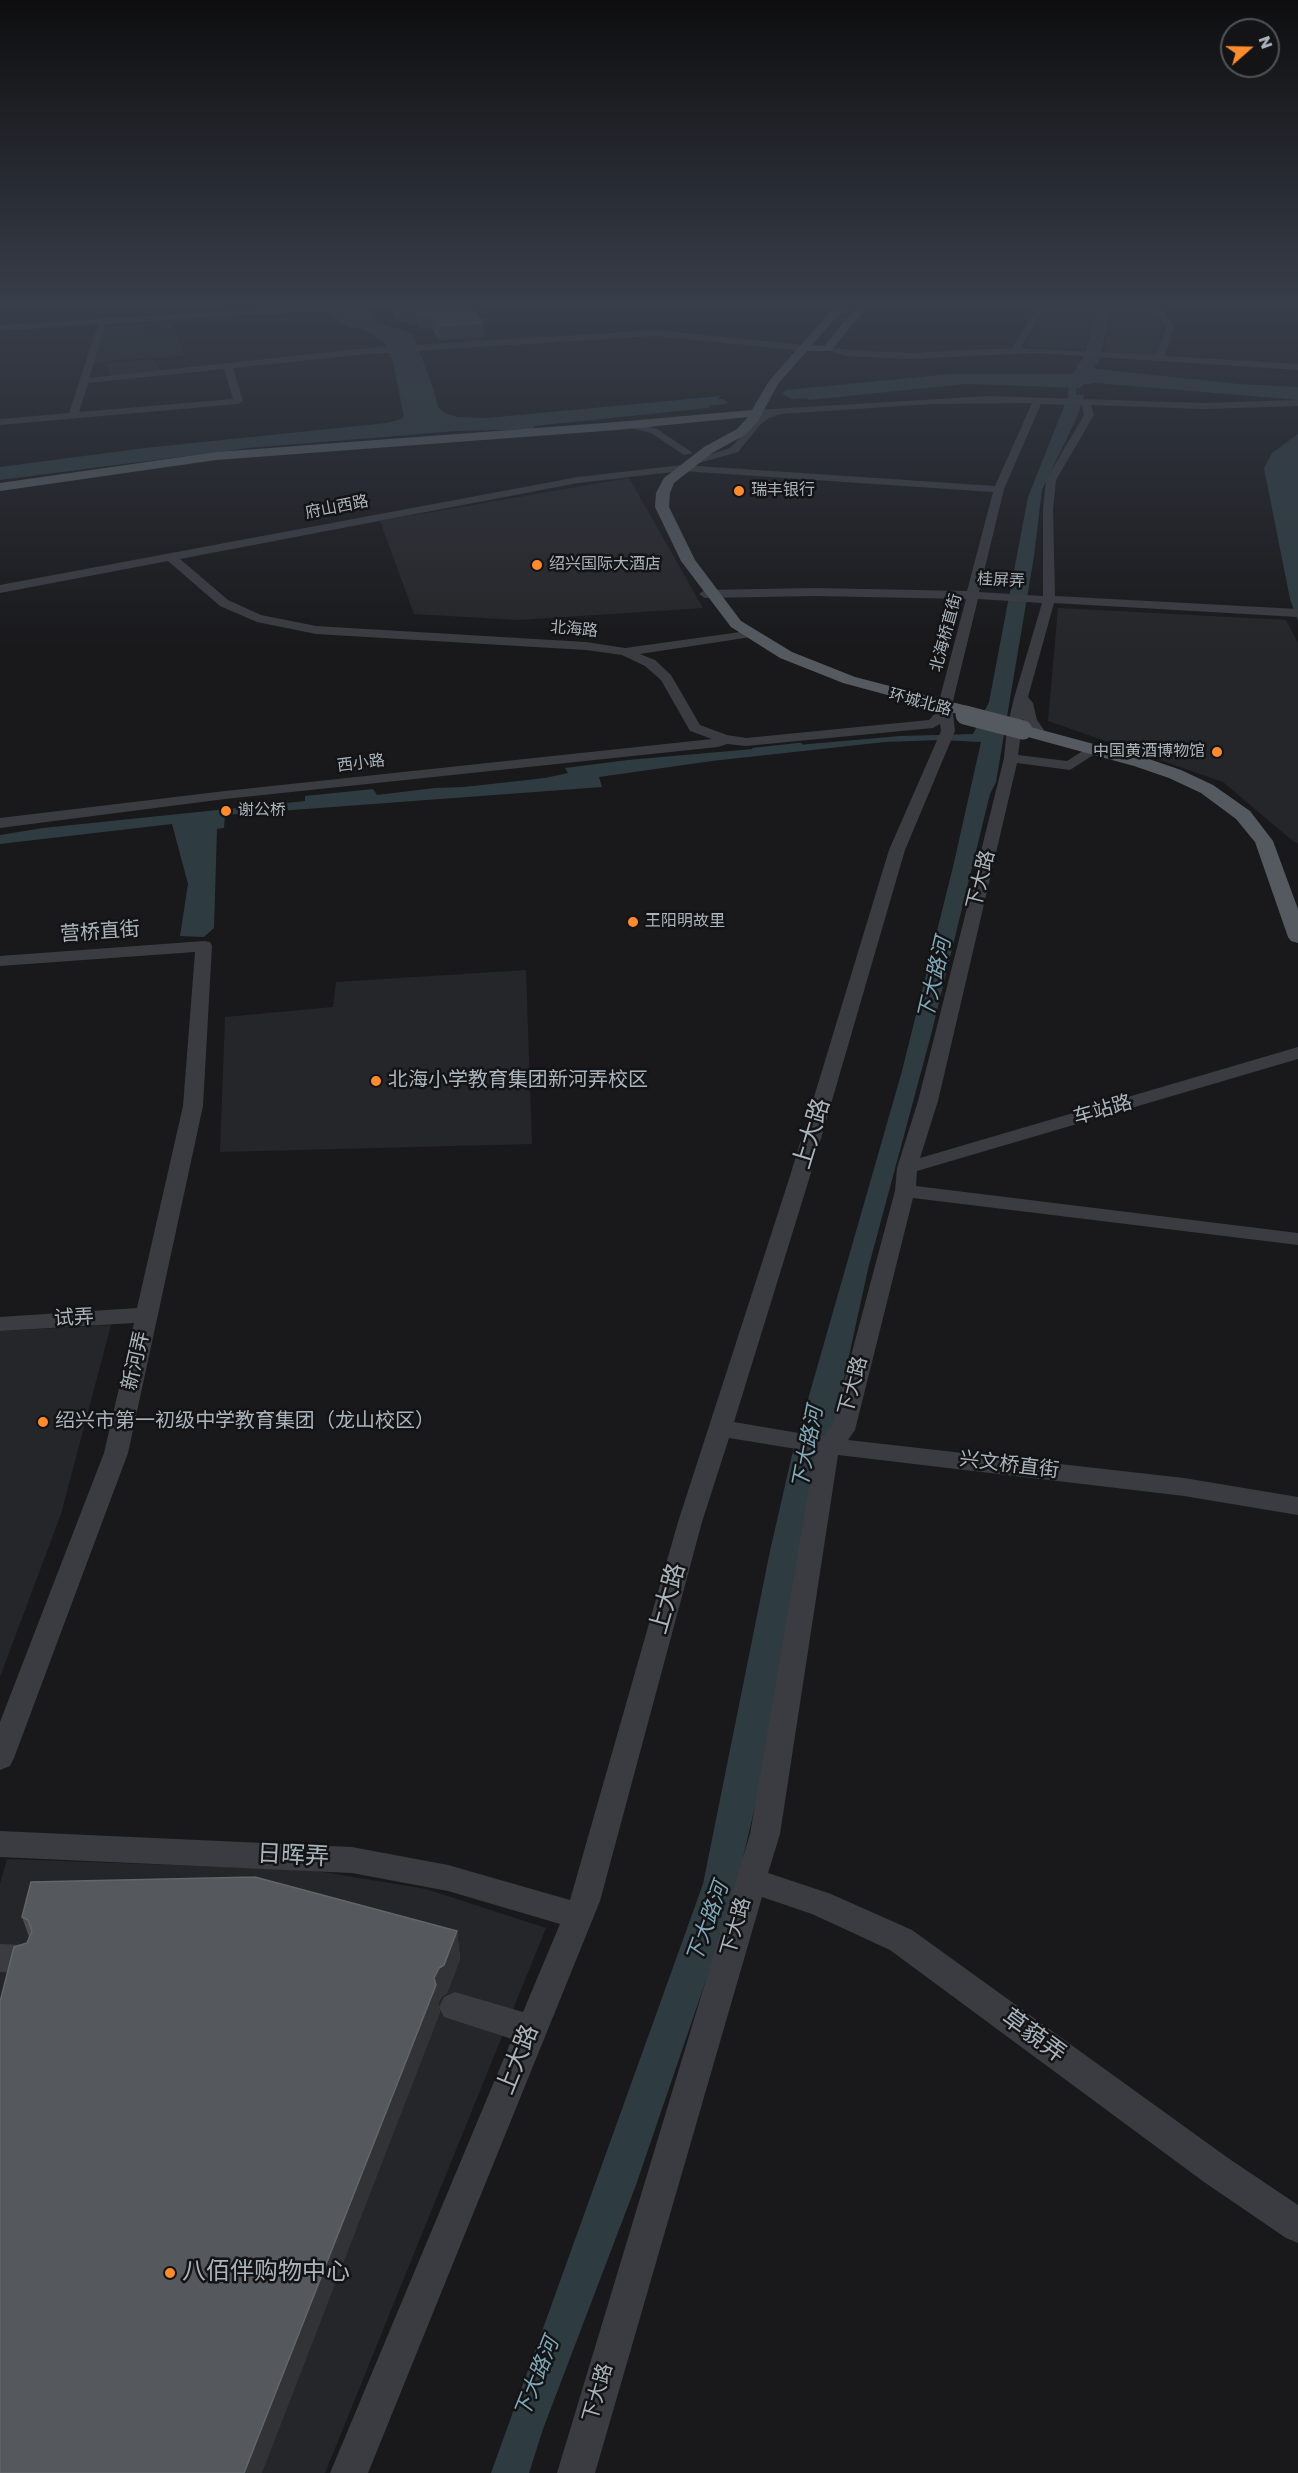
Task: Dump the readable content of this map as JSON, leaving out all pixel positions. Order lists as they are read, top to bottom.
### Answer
{
  "streets": {
    "main road": ["环城北路"],
    "street": [
      "府山西路",
      "桂屏弄",
      "北海路",
      "北海桥直街",
      "西小路",
      "下大路",
      "营桥直街",
      "车站路",
      "上大路",
      "试弄",
      "新河弄",
      "兴文桥直街",
      "日晖弄",
      "草藐弄"
    ]
  },
  "crossings": [
    ["府山西路", "北海路"],
    ["府山西路", "环城北路"],
    ["桂屏弄", "北海桥直街"],
    ["桂屏弄", "环城北路"],
    ["桂屏弄", "下大路"],
    ["北海路", "北海桥直街"],
    ["北海路", "环城北路"],
    ["北海路", "西小路"],
    ["北海路", "上大路"],
    ["北海桥直街", "环城北路"],
    ["北海桥直街", "上大路"],
    ["环城北路", "上大路"],
    ["下大路", "车站路"],
    ["下大路", "兴文桥直街"],
    ["下大路", "草藐弄"],
    ["营桥直街", "新河弄"],
    ["上大路", "兴文桥直街"],
    ["上大路", "日晖弄"],
    ["试弄", "新河弄"]
  ],
  "water": ["下大路河"],
  "places": [
    "瑞丰银行",
    "绍兴国际大酒店",
    "中国黄酒博物馆",
    "谢公桥",
    "王阳明故里",
    "北海小学教育集团新河弄校区",
    "绍兴市第一初级中学教育集团（龙山校区）",
    "八佰伴购物中心"
  ],
  "north": "right"
}
